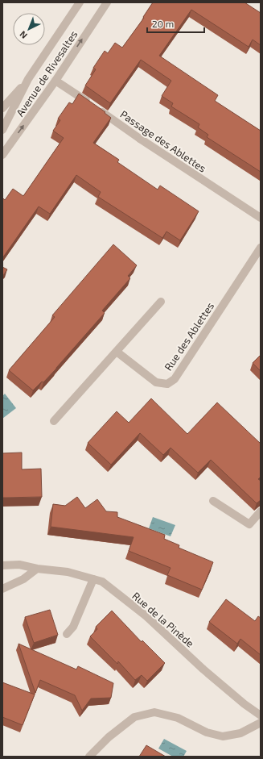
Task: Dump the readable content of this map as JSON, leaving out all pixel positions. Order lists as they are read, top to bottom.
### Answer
{
  "streets": {
    "street": [
      "Avenue de Rivesaltes",
      "Passage des Ablettes",
      "Rue des Ablettes",
      "Rue de la Pinède"
    ]
  },
  "crossings": [
    ["Avenue de Rivesaltes", "Passage des Ablettes"]
  ],
  "scale_bar": "20 m",
  "north": "bottom left"
}
